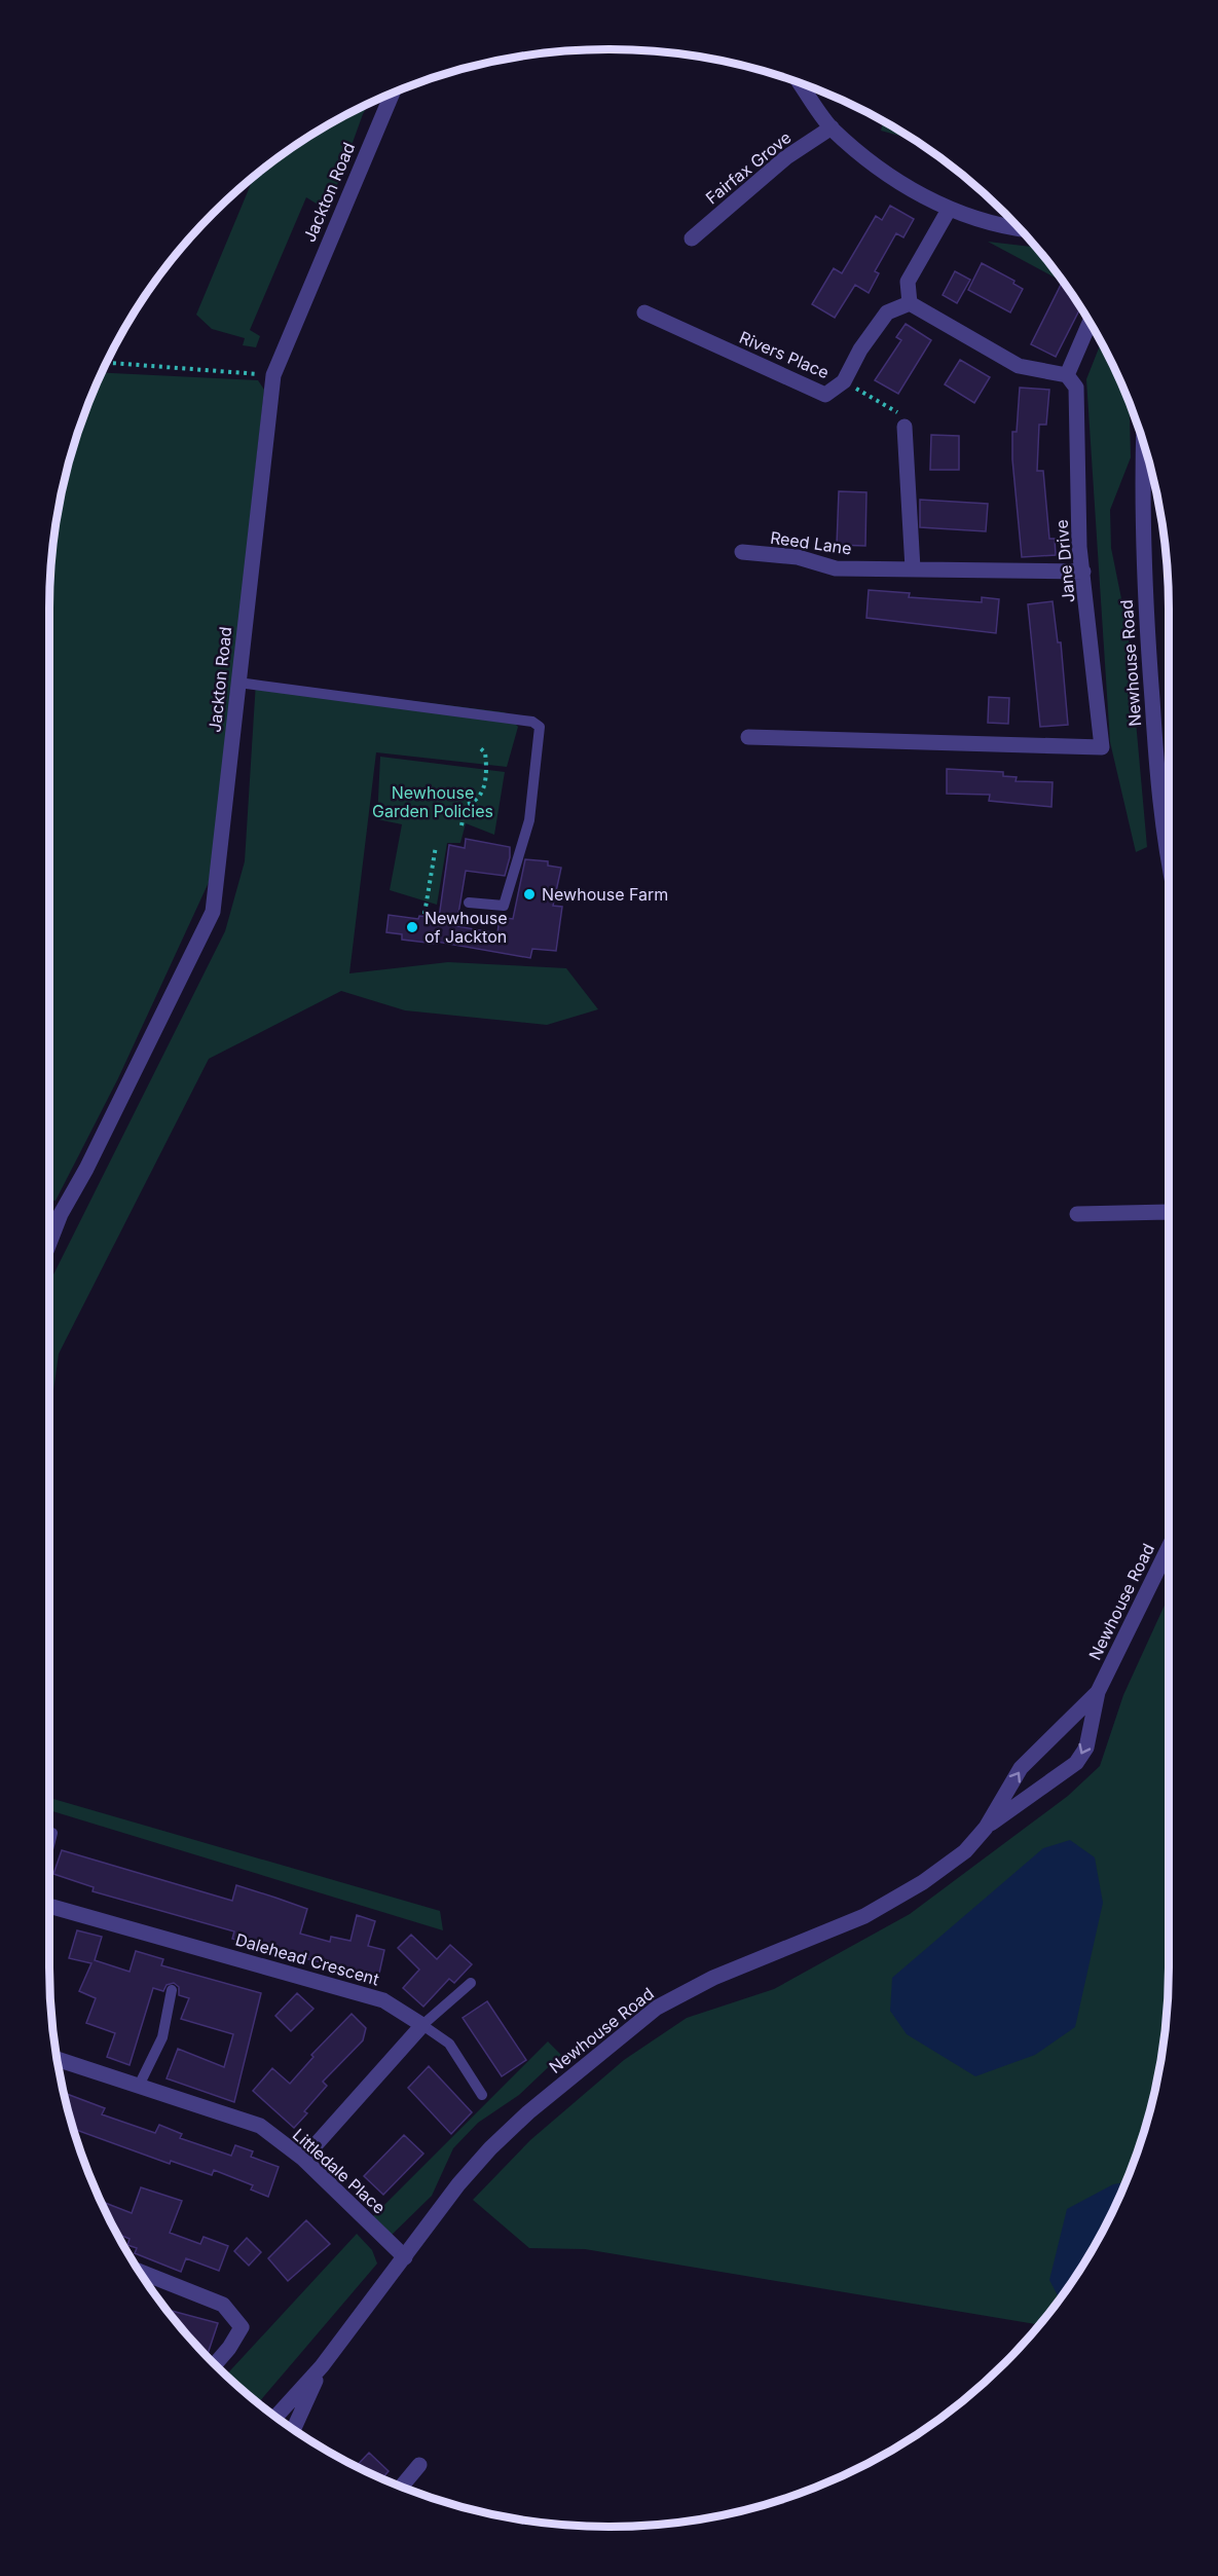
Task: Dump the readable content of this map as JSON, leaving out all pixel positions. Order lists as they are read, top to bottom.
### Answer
{
  "streets": {
    "street": [
      "Fairfax Grove",
      "Jackton Road",
      "Rivers Place",
      "Reed Lane",
      "Jane Drive",
      "Newhouse Road",
      "Dalehead Crescent",
      "Littledale Place"
    ]
  },
  "crossings": [
    ["Reed Lane", "Jane Drive"],
    ["Newhouse Road", "Littledale Place"]
  ],
  "parks": ["Newhouse Garden Policies"],
  "places": ["Newhouse Farm", "Newhouse of Jackton"]
}
